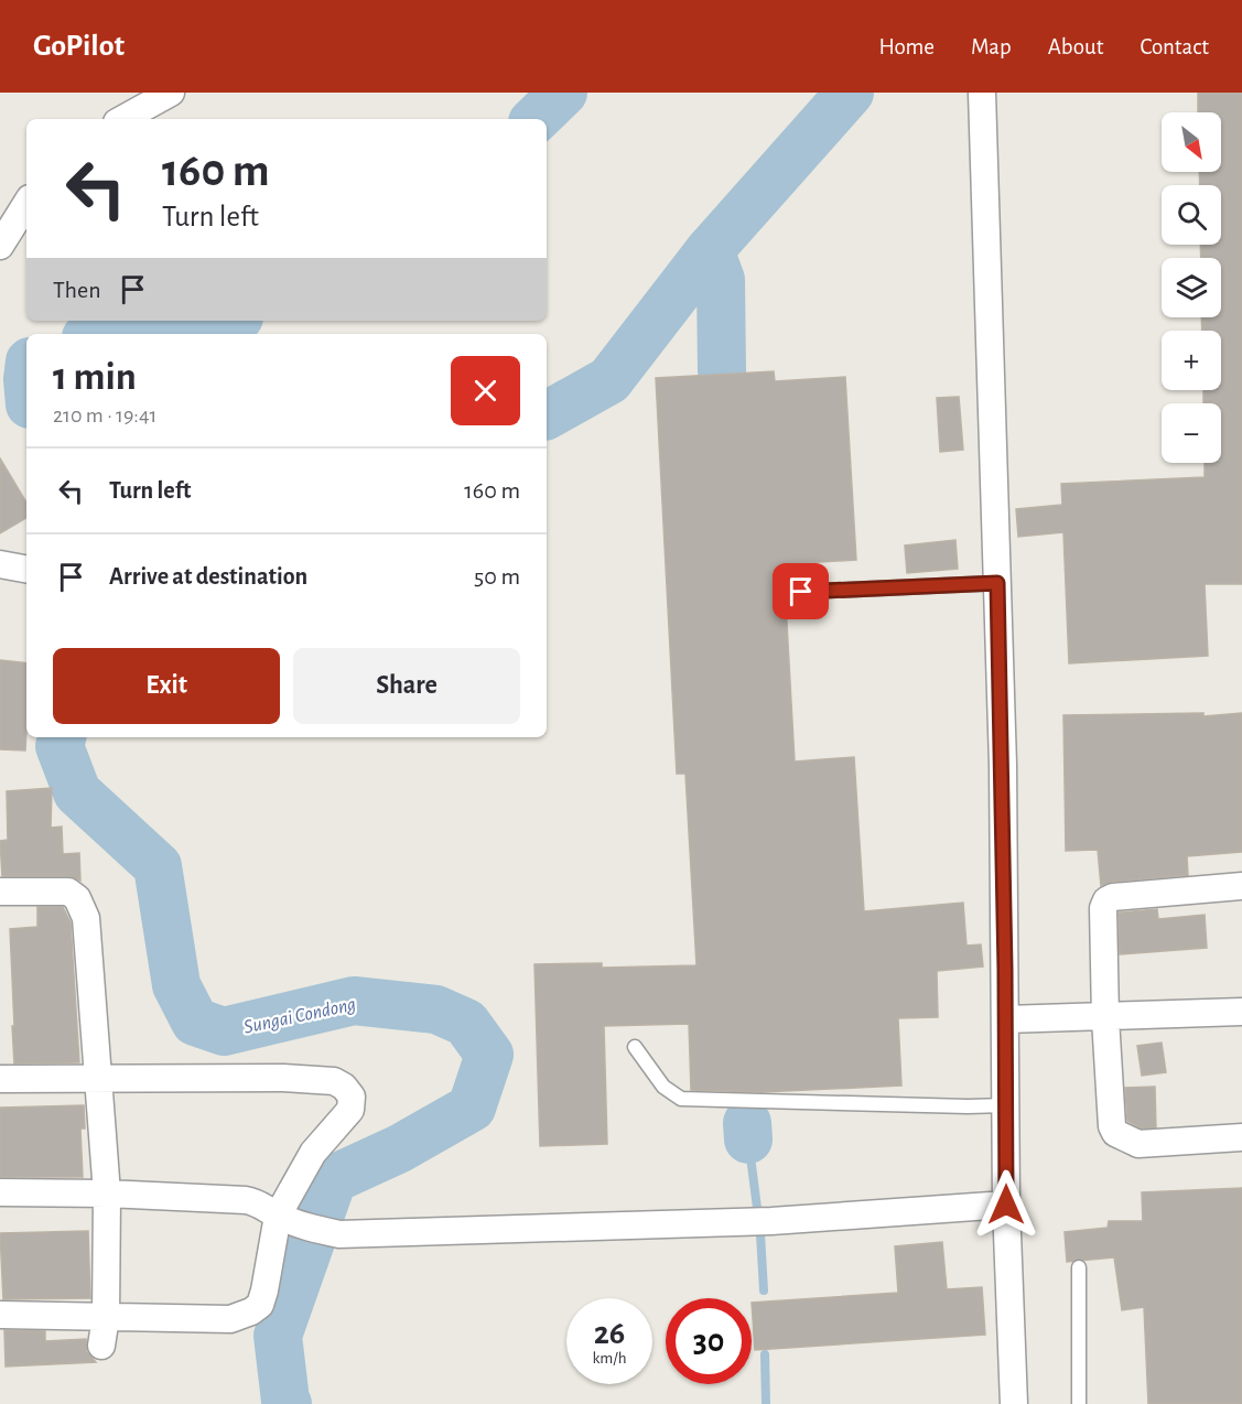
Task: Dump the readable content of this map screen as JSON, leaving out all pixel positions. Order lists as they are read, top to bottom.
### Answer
{
  "water": ["Sungai Condong"],
  "north": "bottom right",
  "page": {
    "header": "GoPilot",
    "nav": [
      "Home",
      "Map",
      "About",
      "Contact"
    ],
    "map_buttons": ["+", "−"],
    "turn": ["160 m", "Turn left"],
    "then": "Then",
    "heading": ["1 min", "210 m · 19:41"],
    "list": [
      {
        "name": "Turn left",
        "value": "160 m"
      },
      {
        "name": "Arrive at destination",
        "value": "50 m"
      }
    ],
    "buttons": ["Exit", "Share"],
    "speed": "26 km/h",
    "limit": "30"
  }
}
